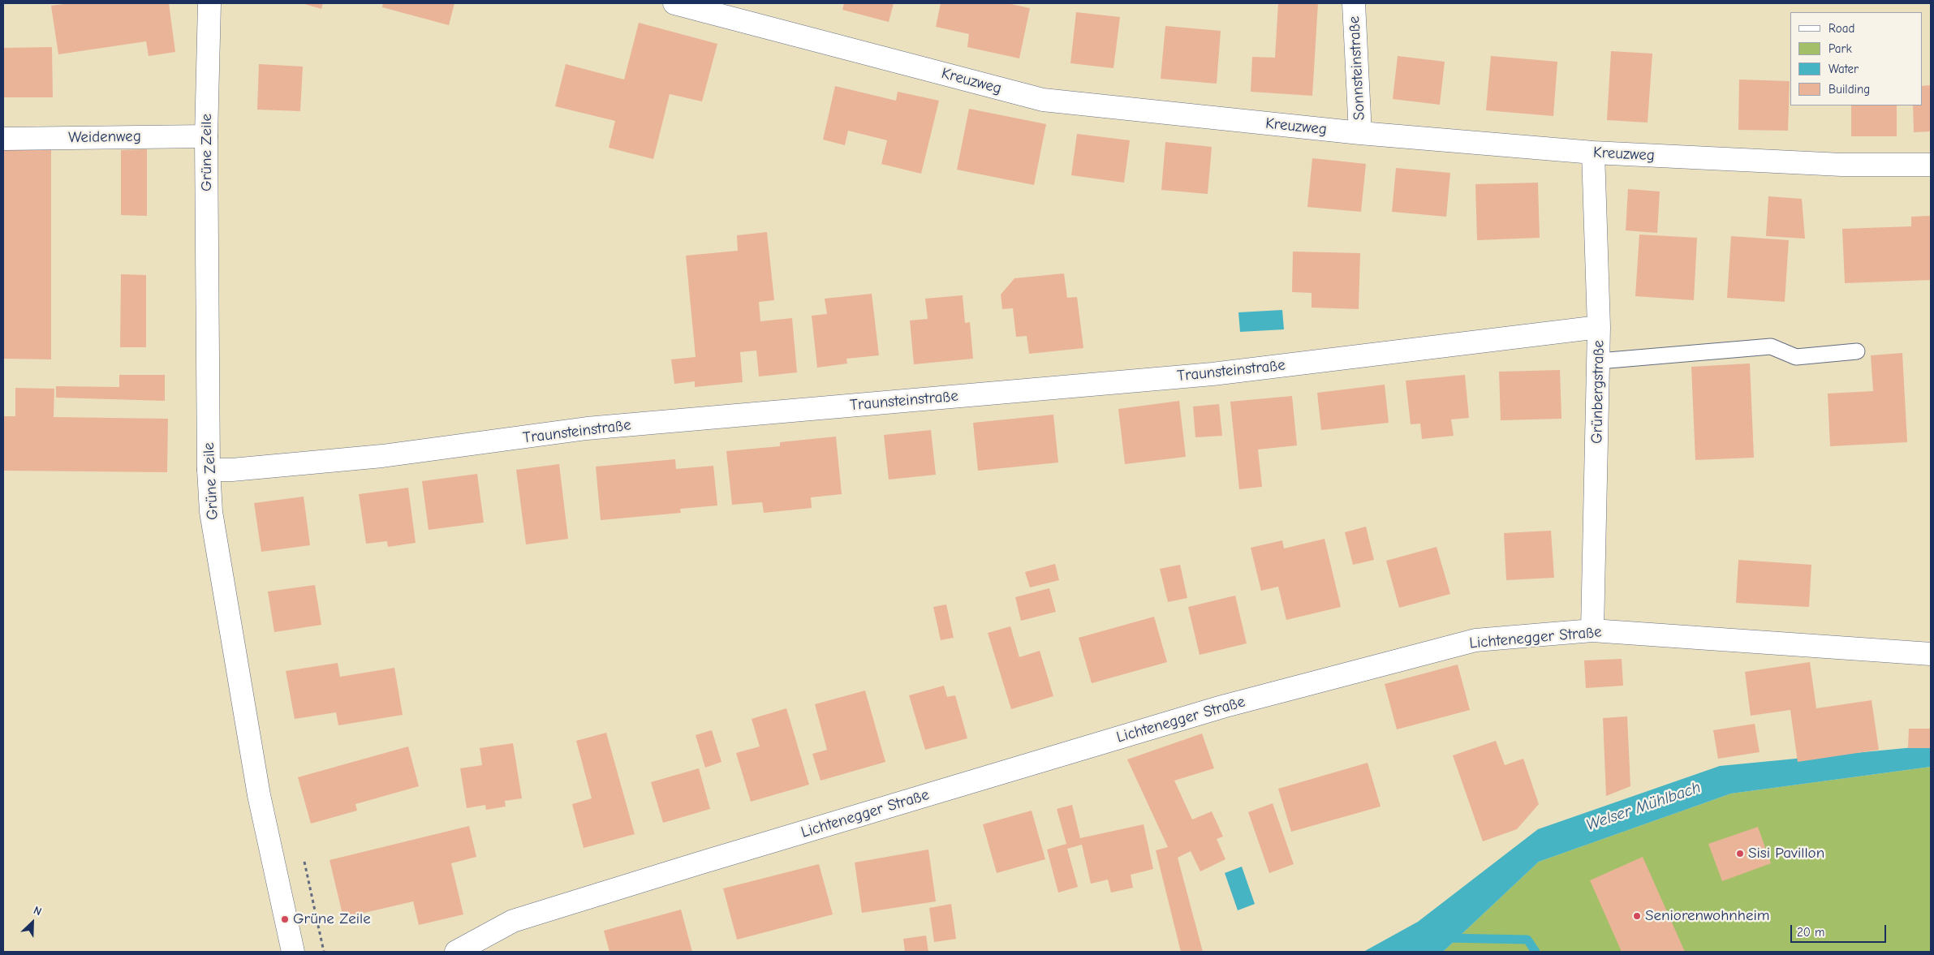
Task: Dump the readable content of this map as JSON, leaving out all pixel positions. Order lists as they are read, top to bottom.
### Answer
{
  "streets": {
    "street": [
      "Sonnsteinstraße",
      "Kreuzweg",
      "Weidenweg",
      "Grüne Zeile",
      "Traunsteinstraße",
      "Grünbergstraße",
      "Lichtenegger Straße"
    ]
  },
  "crossings": [
    ["Sonnsteinstraße", "Kreuzweg"],
    ["Kreuzweg", "Grünbergstraße"],
    ["Weidenweg", "Grüne Zeile"],
    ["Grüne Zeile", "Traunsteinstraße"],
    ["Traunsteinstraße", "Grünbergstraße"],
    ["Grünbergstraße", "Lichtenegger Straße"]
  ],
  "water": ["Welser Mühlbach"],
  "places": ["Sisi Pavillon", "Seniorenwohnheim", "Grüne Zeile"],
  "legend": [
    "Road",
    "Park",
    "Water",
    "Building"
  ],
  "scale_bar": "20 m",
  "north": "top right"
}
